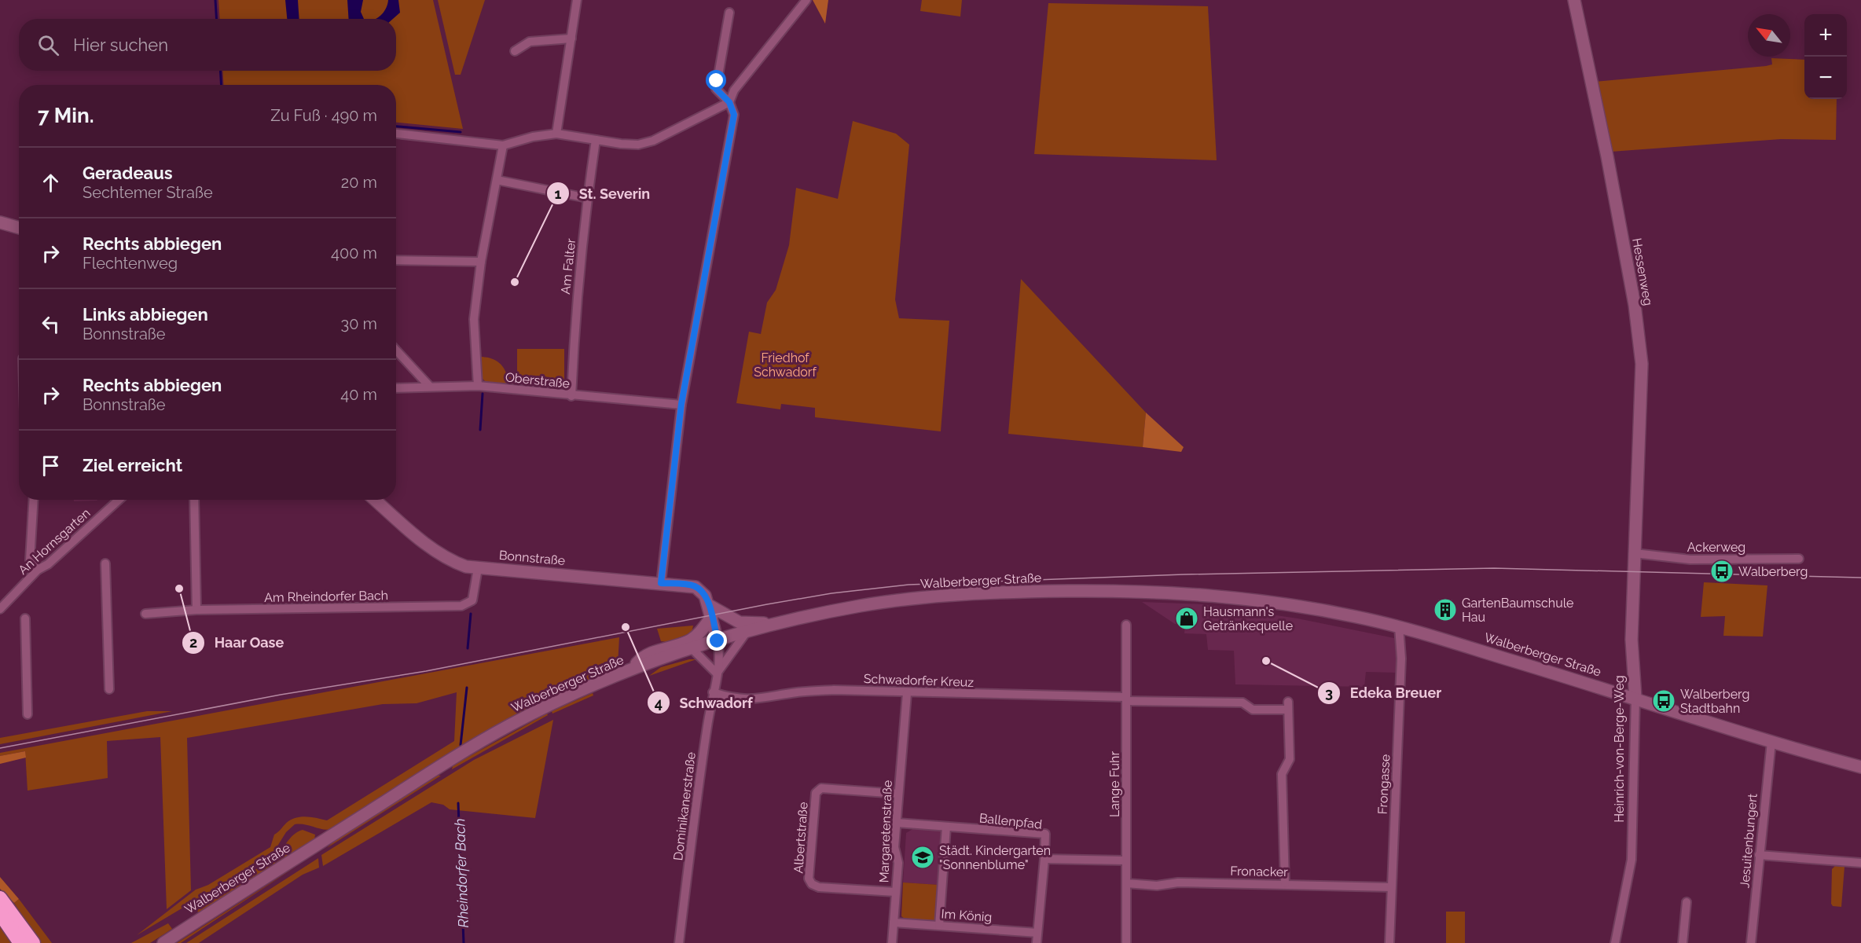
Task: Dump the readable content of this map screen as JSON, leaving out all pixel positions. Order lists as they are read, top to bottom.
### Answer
{
  "streets": {
    "main road": [
      "Hessenweg",
      "Bonnstraße",
      "Walberberger Straße",
      "Heinrich-von-Berge-Weg"
    ],
    "street": [
      "Am Falter",
      "Oberstraße",
      "An Hornsgarten",
      "Ackerweg",
      "Am Rheindorfer Bach",
      "Schwadorfer Kreuz",
      "Lange Fuhr",
      "Frongasse",
      "Dominikanerstraße",
      "Ballenpfad",
      "Margaretenstraße",
      "Albertstraße",
      "Jesuitenbungert",
      "Fronacker",
      "Im König"
    ]
  },
  "crossings": [
    ["Am Falter", "Oberstraße"],
    ["Hessenweg", "Ackerweg"],
    ["Hessenweg", "Heinrich-von-Berge-Weg"],
    ["Ackerweg", "Heinrich-von-Berge-Weg"],
    ["Bonnstraße", "Walberberger Straße"],
    ["Bonnstraße", "Am Rheindorfer Bach"],
    ["Bonnstraße", "Dominikanerstraße"],
    ["Walberberger Straße", "Heinrich-von-Berge-Weg"],
    ["Walberberger Straße", "Frongasse"],
    ["Walberberger Straße", "Dominikanerstraße"],
    ["Walberberger Straße", "Jesuitenbungert"],
    ["Schwadorfer Kreuz", "Lange Fuhr"],
    ["Schwadorfer Kreuz", "Dominikanerstraße"],
    ["Schwadorfer Kreuz", "Margaretenstraße"],
    ["Schwadorfer Kreuz", "Fronacker"],
    ["Lange Fuhr", "Fronacker"],
    ["Frongasse", "Fronacker"],
    ["Ballenpfad", "Margaretenstraße"],
    ["Margaretenstraße", "Albertstraße"],
    ["Margaretenstraße", "Im König"]
  ],
  "water": ["Rheindorfer Bach"],
  "parks": ["Friedhof Schwadorf"],
  "places": {
    "other": [
      "St. Severin",
      "Haar Oase",
      "Schwadorf",
      "Edeka Breuer"
    ],
    "bus stop": ["Walberberg", "Walberberg Stadtbahn"],
    "building": ["GartenBaumschule Hau"],
    "shop": ["Hausmann's Getränkequelle"],
    "school or university": ["Städt. Kindergarten \"Sonnenblume\""]
  },
  "north": "top left",
  "page": {
    "map_buttons": ["+", "−"],
    "search": "Hier suchen",
    "heading": ["7 Min.", "Zu Fuß · 490 m"],
    "list": [
      ["Geradeaus", "Sechtemer Straße", "20 m"],
      ["Rechts abbiegen", "Flechtenweg", "400 m"],
      ["Links abbiegen", "Bonnstraße", "30 m"],
      ["Rechts abbiegen", "Bonnstraße", "40 m"],
      "Ziel erreicht"
    ]
  }
}
